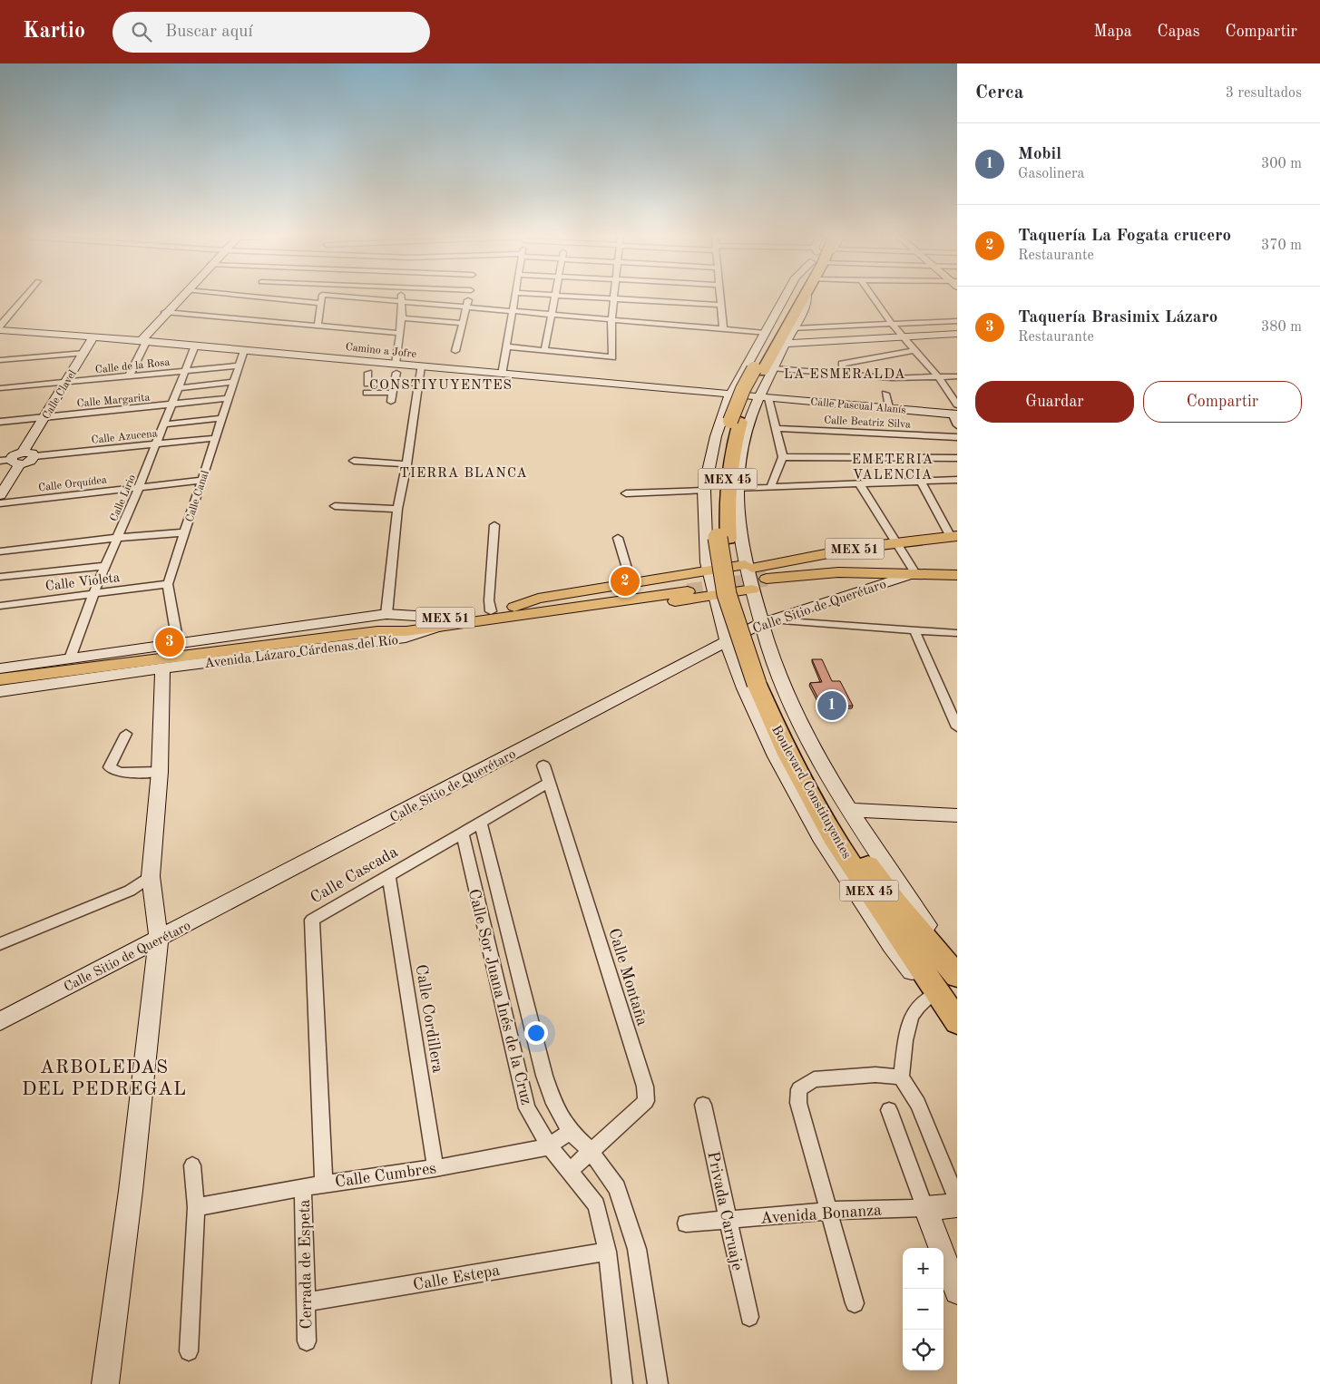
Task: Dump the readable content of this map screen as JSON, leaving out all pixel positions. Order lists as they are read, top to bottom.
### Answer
{
  "streets": {
    "highway": ["MEX 45", "Boulevard Constituyentes"],
    "main road": [
      "Camino a Jofre",
      "Calle Clavel",
      "Calle Pascual Alanís",
      "MEX 51",
      "Calle Sitio de Querétaro",
      "Avenida Lázaro Cárdenas del Río",
      "Avenida Bonanza"
    ],
    "street": [
      "Calle de la Rosa",
      "Calle Margarita",
      "Calle Beatriz Silva",
      "Calle Azucena",
      "Calle Orquídea",
      "Calle Canal",
      "Calle Lirio",
      "Calle Violeta",
      "Calle Cascada",
      "Calle Montaña",
      "Calle Sor Juana Inés de la Cruz",
      "Calle Cordillera",
      "Calle Cumbres",
      "Privada Carruaje",
      "Cerrada de Espeta",
      "Calle Estepa"
    ]
  },
  "crossings": [
    ["Camino a Jofre", "Calle Clavel"],
    ["Camino a Jofre", "Calle Pascual Alanís"],
    ["Camino a Jofre", "Calle Canal"],
    ["Camino a Jofre", "Calle Lirio"],
    ["Calle de la Rosa", "Calle Clavel"],
    ["Calle de la Rosa", "Calle Canal"],
    ["Calle de la Rosa", "Calle Lirio"],
    ["Calle Clavel", "Calle Margarita"],
    ["Calle Margarita", "Calle Canal"],
    ["Calle Margarita", "Calle Lirio"],
    ["Calle Azucena", "Calle Canal"],
    ["Calle Azucena", "Calle Lirio"],
    ["Calle Orquídea", "Calle Canal"],
    ["Calle Orquídea", "Calle Lirio"],
    ["Calle Canal", "Calle Violeta"],
    ["Calle Canal", "Avenida Lázaro Cárdenas del Río"],
    ["Calle Lirio", "Calle Violeta"],
    ["Calle Lirio", "Avenida Lázaro Cárdenas del Río"],
    ["MEX 51", "Calle Sitio de Querétaro"],
    ["Calle Cascada", "Calle Montaña"],
    ["Calle Cascada", "Calle Sor Juana Inés de la Cruz"],
    ["Calle Cascada", "Calle Cordillera"],
    ["Calle Cascada", "Calle Cumbres"],
    ["Calle Montaña", "Calle Sor Juana Inés de la Cruz"],
    ["Calle Sor Juana Inés de la Cruz", "Calle Cumbres"],
    ["Calle Sor Juana Inés de la Cruz", "Calle Estepa"],
    ["Calle Cordillera", "Calle Cumbres"],
    ["Calle Cumbres", "Cerrada de Espeta"],
    ["Privada Carruaje", "Avenida Bonanza"],
    ["Cerrada de Espeta", "Calle Estepa"]
  ],
  "districts": [
    "LA ESMERALDA",
    "CONSTIYUYENTES",
    "EMETERIA VALENCIA",
    "TIERRA BLANCA",
    "ARBOLEDAS DEL PEDREGAL"
  ],
  "page": {
    "header": "Kartio",
    "search": "Buscar aquí",
    "nav": ["Mapa", "Capas", "Compartir"],
    "heading": ["Cerca", "3 resultados"],
    "list": [
      {
        "mark": "1",
        "name": "Mobil",
        "note": "Gasolinera",
        "value": "300 m"
      },
      {
        "mark": "2",
        "name": "Taquería La Fogata crucero",
        "note": "Restaurante",
        "value": "370 m"
      },
      {
        "mark": "3",
        "name": "Taquería Brasimix Lázaro",
        "note": "Restaurante",
        "value": "380 m"
      }
    ],
    "buttons": ["Guardar", "Compartir"],
    "pins": ["2", "3", "1"],
    "map_buttons": ["+", "−"]
  }
}
